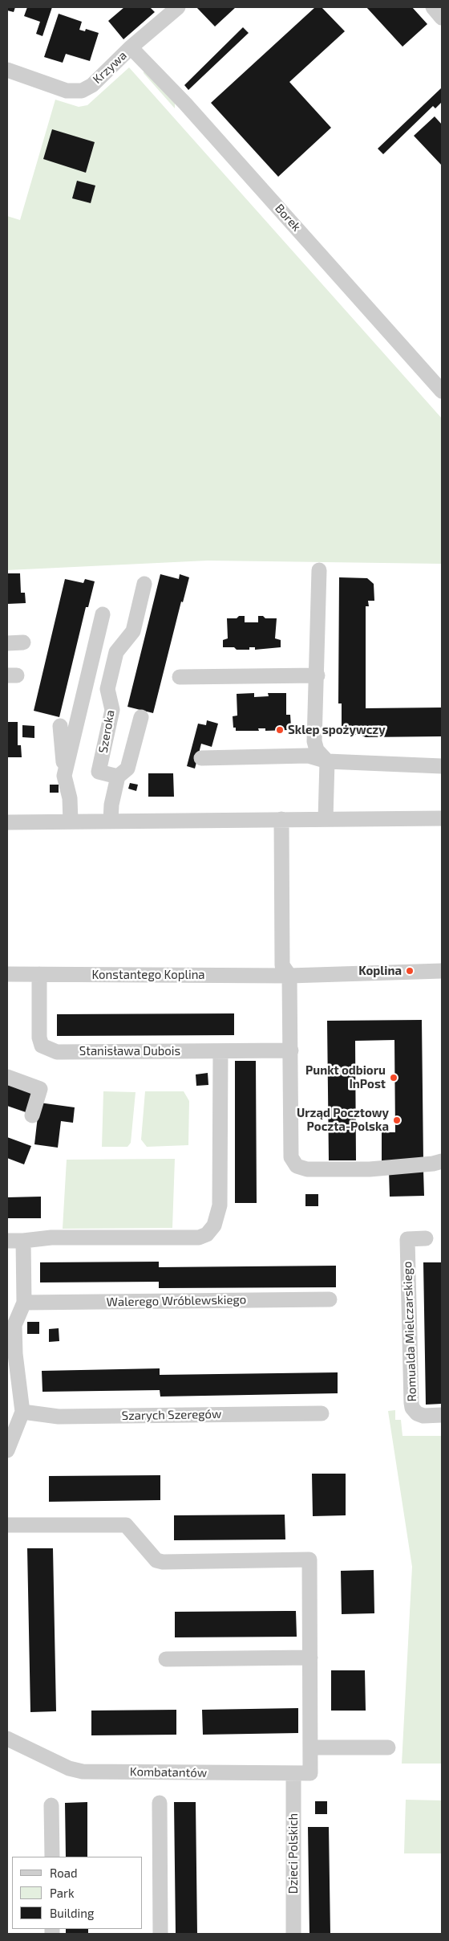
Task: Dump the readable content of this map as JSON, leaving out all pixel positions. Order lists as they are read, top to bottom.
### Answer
{
  "streets": {
    "street": [
      "Krzywa",
      "Borek",
      "Szeroka",
      "Konstantego Koplina",
      "Stanisława Dubois",
      "Walerego Wróblewskiego",
      "Romualda Mielczarskiego",
      "Szarych Szeregów",
      "Kombatantów",
      "Dzieci Polskich"
    ]
  },
  "crossings": [
    ["Krzywa", "Borek"],
    ["Konstantego Koplina", "Stanisława Dubois"],
    ["Kombatantów", "Dzieci Polskich"]
  ],
  "places": [
    "Sklep spożywczy",
    "Koplina",
    "Punkt odbioru InPost",
    "Urząd Pocztowy Poczta-Polska"
  ],
  "legend": ["Road", "Park", "Building"]
}
